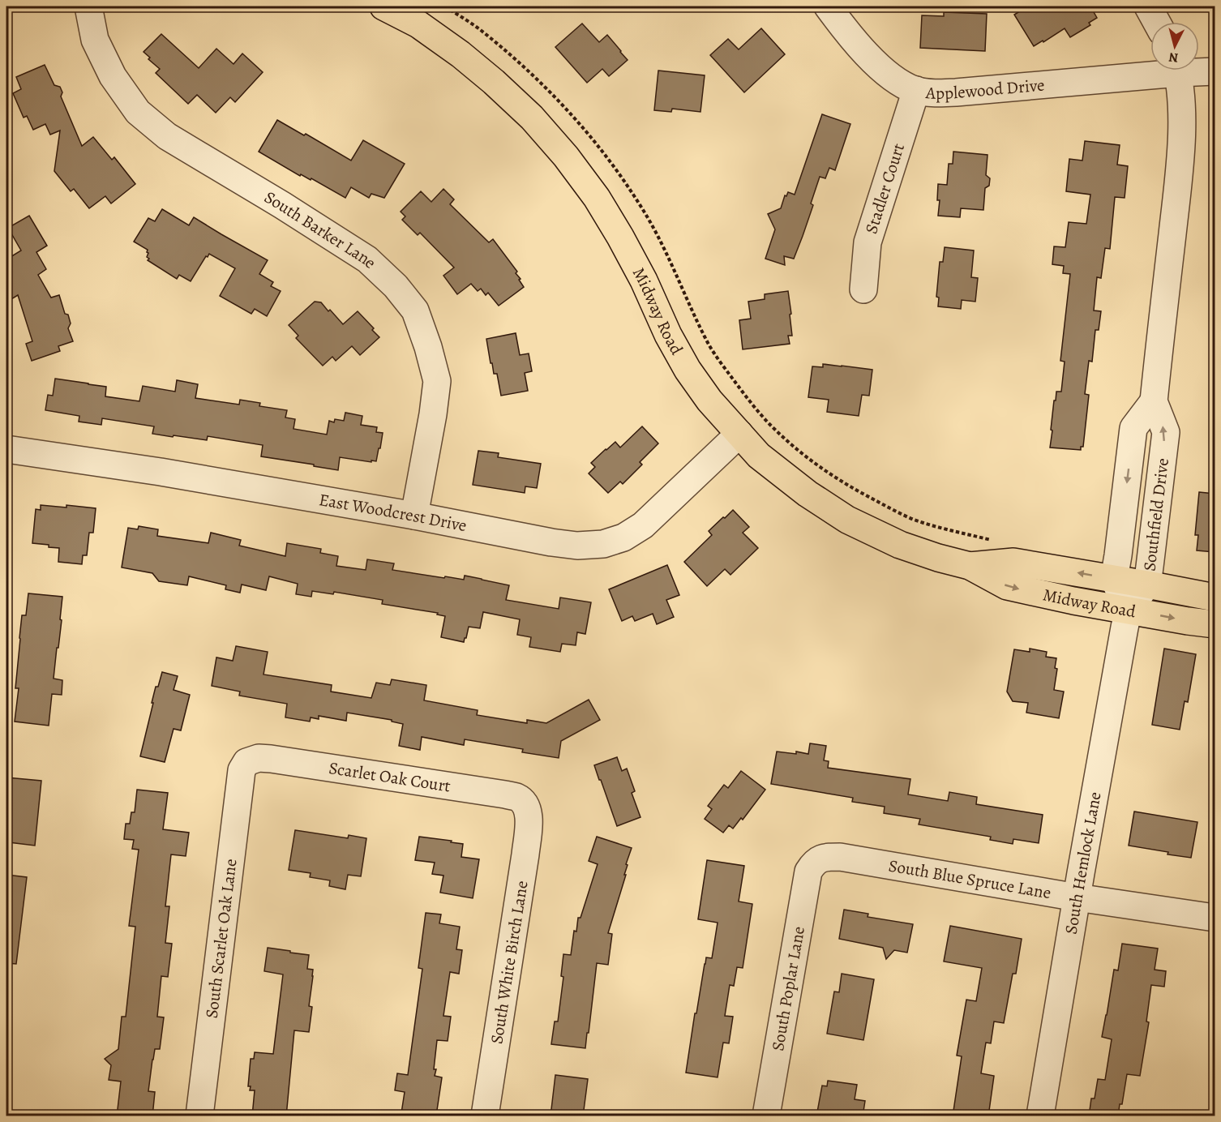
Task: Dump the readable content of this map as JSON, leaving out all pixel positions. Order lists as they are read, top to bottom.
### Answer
{
  "streets": {
    "main road": ["Midway Road"],
    "street": [
      "Applewood Drive",
      "Stadler Court",
      "South Barker Lane",
      "East Woodcrest Drive",
      "Southfield Drive",
      "Scarlet Oak Court",
      "South Hemlock Lane",
      "South Blue Spruce Lane",
      "South Scarlet Oak Lane",
      "South White Birch Lane",
      "South Poplar Lane"
    ]
  },
  "crossings": [
    ["Applewood Drive", "Stadler Court"],
    ["South Barker Lane", "East Woodcrest Drive"],
    ["Midway Road", "East Woodcrest Drive"],
    ["Midway Road", "Southfield Drive"],
    ["Midway Road", "South Hemlock Lane"],
    ["Southfield Drive", "South Hemlock Lane"],
    ["Scarlet Oak Court", "South Scarlet Oak Lane"],
    ["Scarlet Oak Court", "South White Birch Lane"],
    ["South Hemlock Lane", "South Blue Spruce Lane"],
    ["South Blue Spruce Lane", "South Poplar Lane"]
  ],
  "north": "bottom"
}
